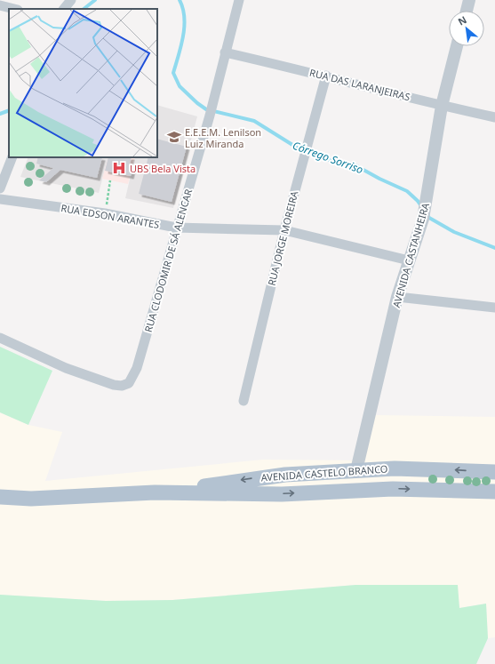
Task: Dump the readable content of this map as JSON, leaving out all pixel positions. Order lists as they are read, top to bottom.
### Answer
{
  "streets": {
    "main road": ["AVENIDA CASTELO BRANCO"],
    "street": [
      "RUA DAS LARANJEIRAS",
      "RUA EDSON ARANTES",
      "RUA JORGE MOREIRA",
      "AVENIDA CASTANHEIRA",
      "RUA CLODOMIR DE SÁ ALENCAR"
    ]
  },
  "crossings": [
    ["RUA DAS LARANJEIRAS", "RUA JORGE MOREIRA"],
    ["RUA DAS LARANJEIRAS", "AVENIDA CASTANHEIRA"],
    ["RUA DAS LARANJEIRAS", "RUA CLODOMIR DE SÁ ALENCAR"],
    ["RUA EDSON ARANTES", "RUA JORGE MOREIRA"],
    ["RUA EDSON ARANTES", "AVENIDA CASTANHEIRA"],
    ["RUA EDSON ARANTES", "RUA CLODOMIR DE SÁ ALENCAR"],
    ["AVENIDA CASTANHEIRA", "AVENIDA CASTELO BRANCO"]
  ],
  "water": ["Córrego Sorriso"],
  "places": {
    "school or university": ["E.E.E.M. Lenilson Luiz Miranda"],
    "hospital": ["UBS Bela Vista"]
  },
  "north": "top left"
}
